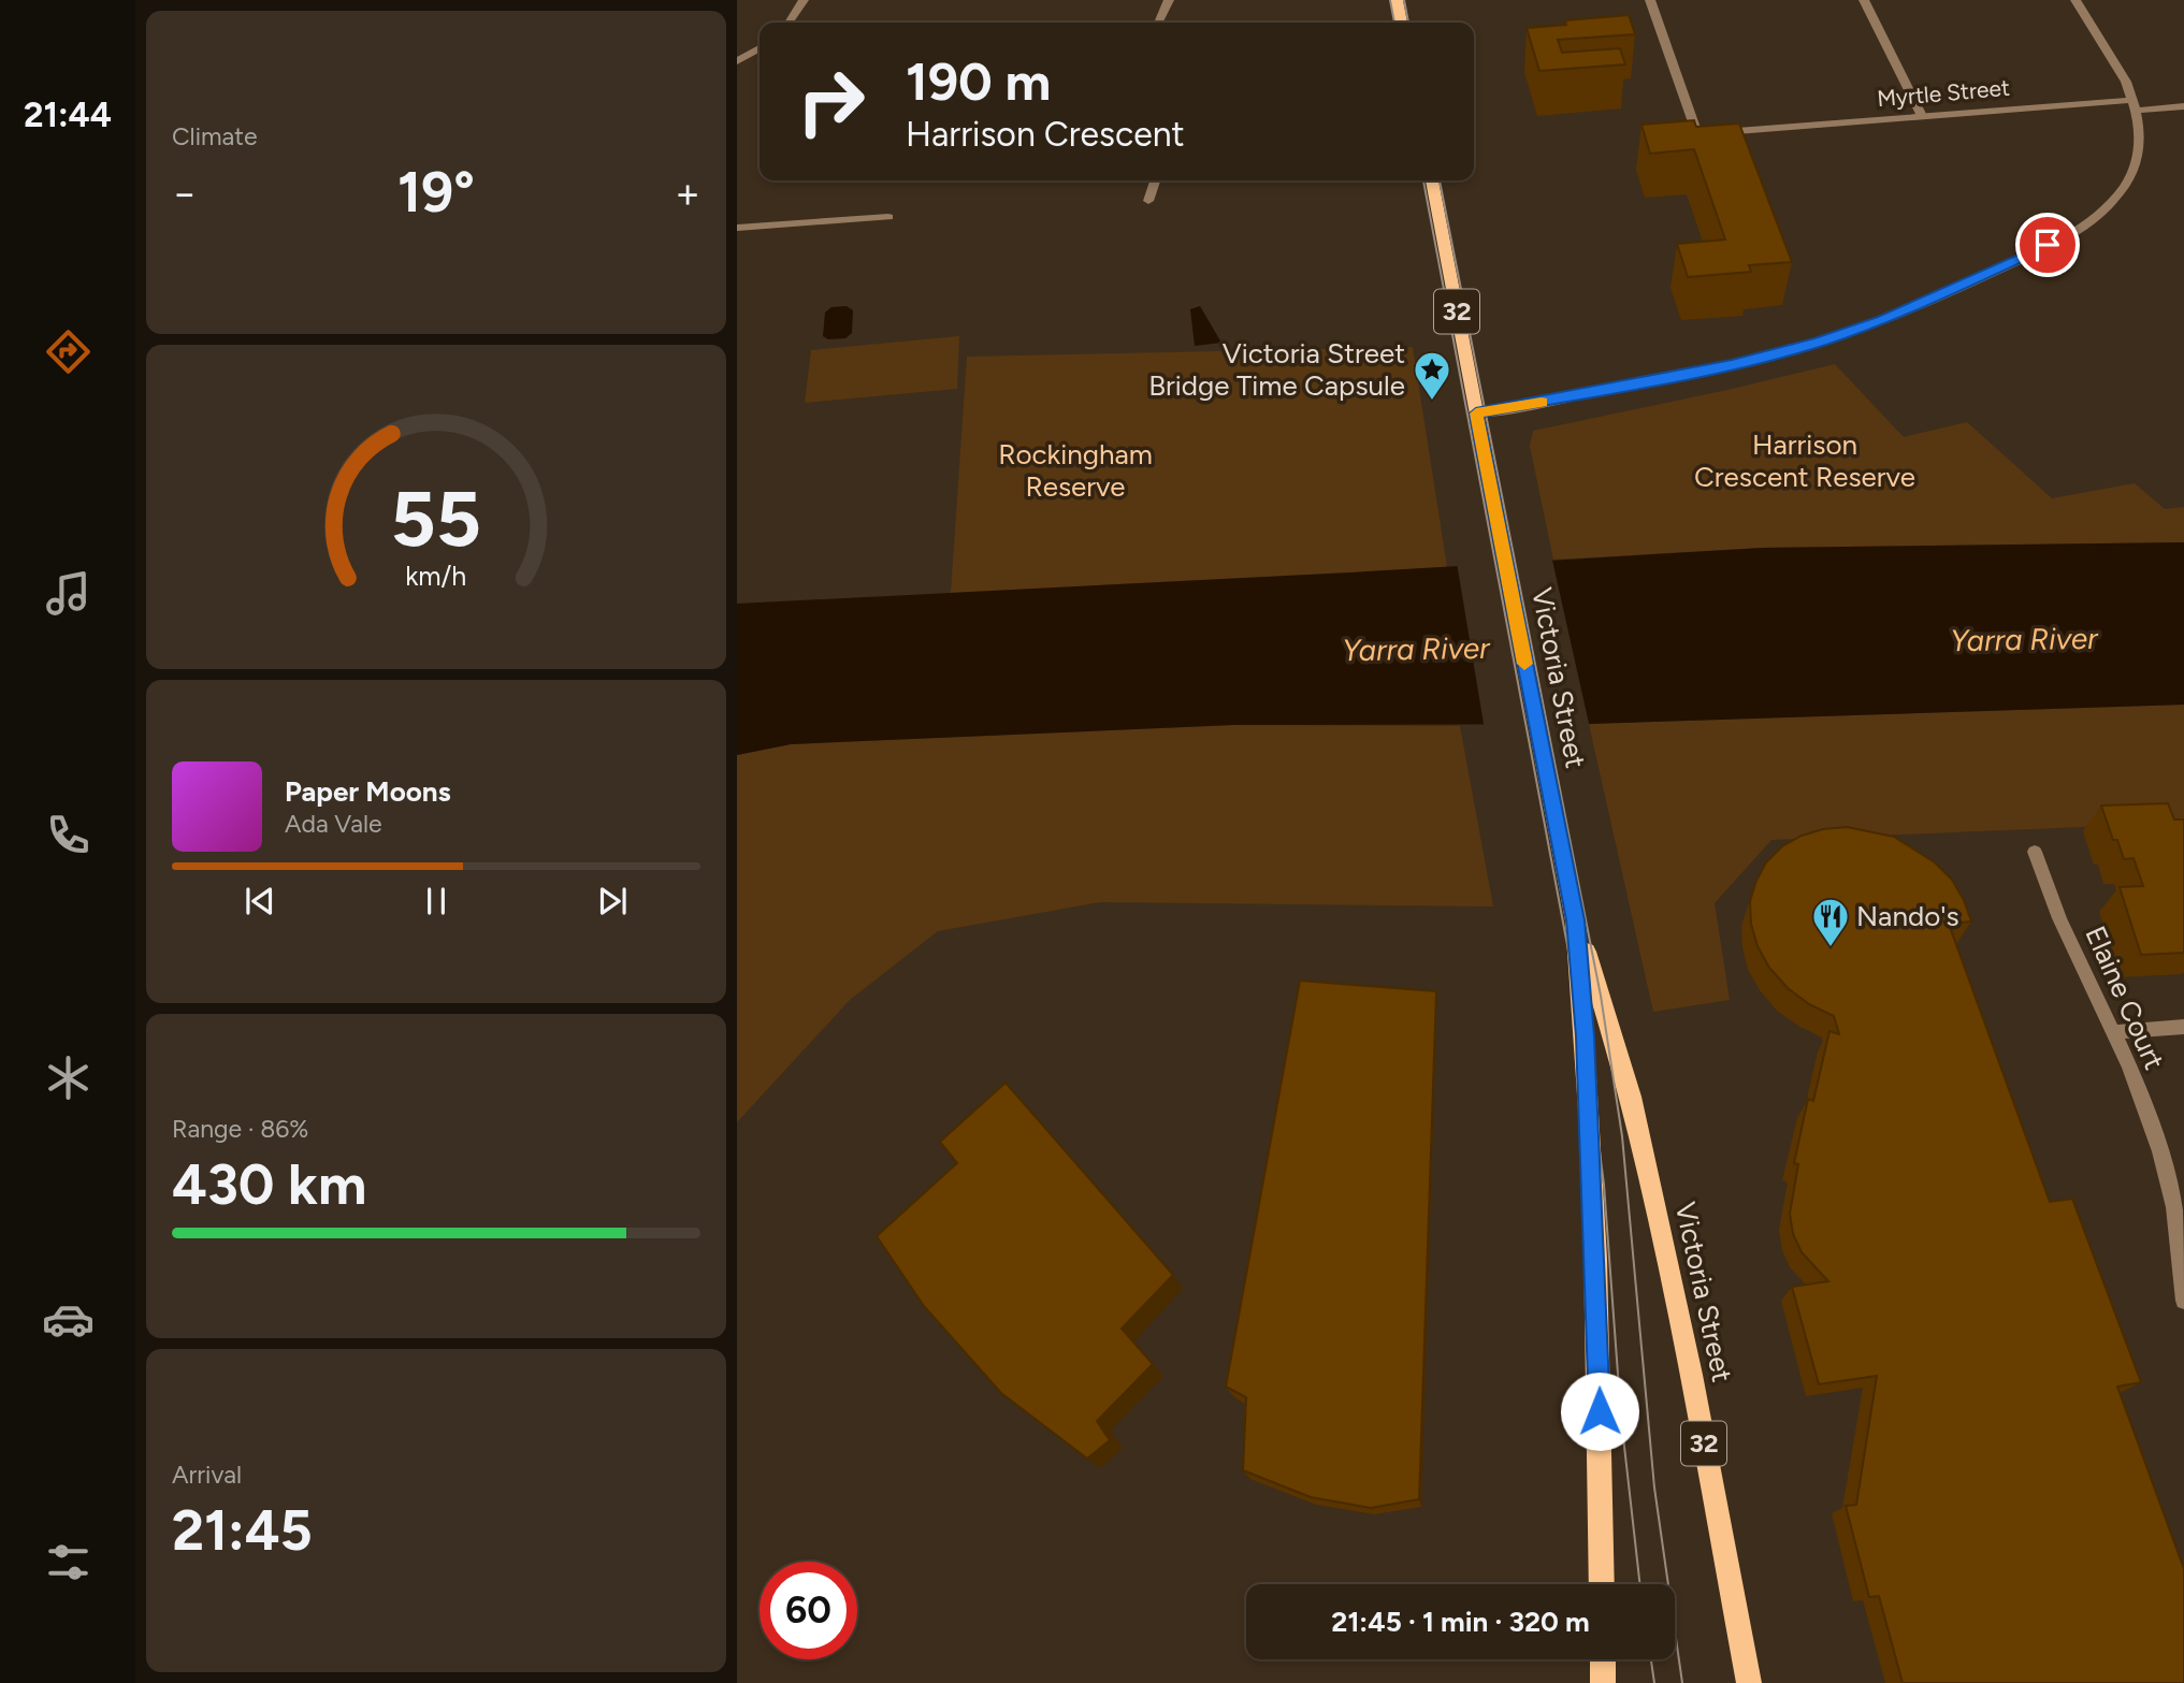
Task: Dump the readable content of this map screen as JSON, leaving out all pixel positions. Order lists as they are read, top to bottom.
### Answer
{
  "streets": {
    "main road": ["32", "Victoria Street"],
    "street": ["Myrtle Street", "Elaine Court"]
  },
  "crossings": [
    ["32", "Victoria Street"]
  ],
  "water": ["Yarra River"],
  "parks": ["Harrison Crescent Reserve", "Rockingham Reserve"],
  "places": {
    "place": ["Victoria Street Bridge Time Capsule"],
    "restaurant": ["Nando's"]
  },
  "page": {
    "tabs": "21:44",
    "tile": [
      "Climate",
      ["Range · 86%", "430 km"],
      ["Arrival", "21:45"]
    ],
    "turn": ["190 m", "Harrison Crescent"],
    "heat": ["−", "19°", "+"],
    "song": ["Paper Moons", "Ada Vale"],
    "limit": "60",
    "trip": "21:45 · 1 min · 320 m",
    "gauge": ["55", "km/h"]
  }
}
